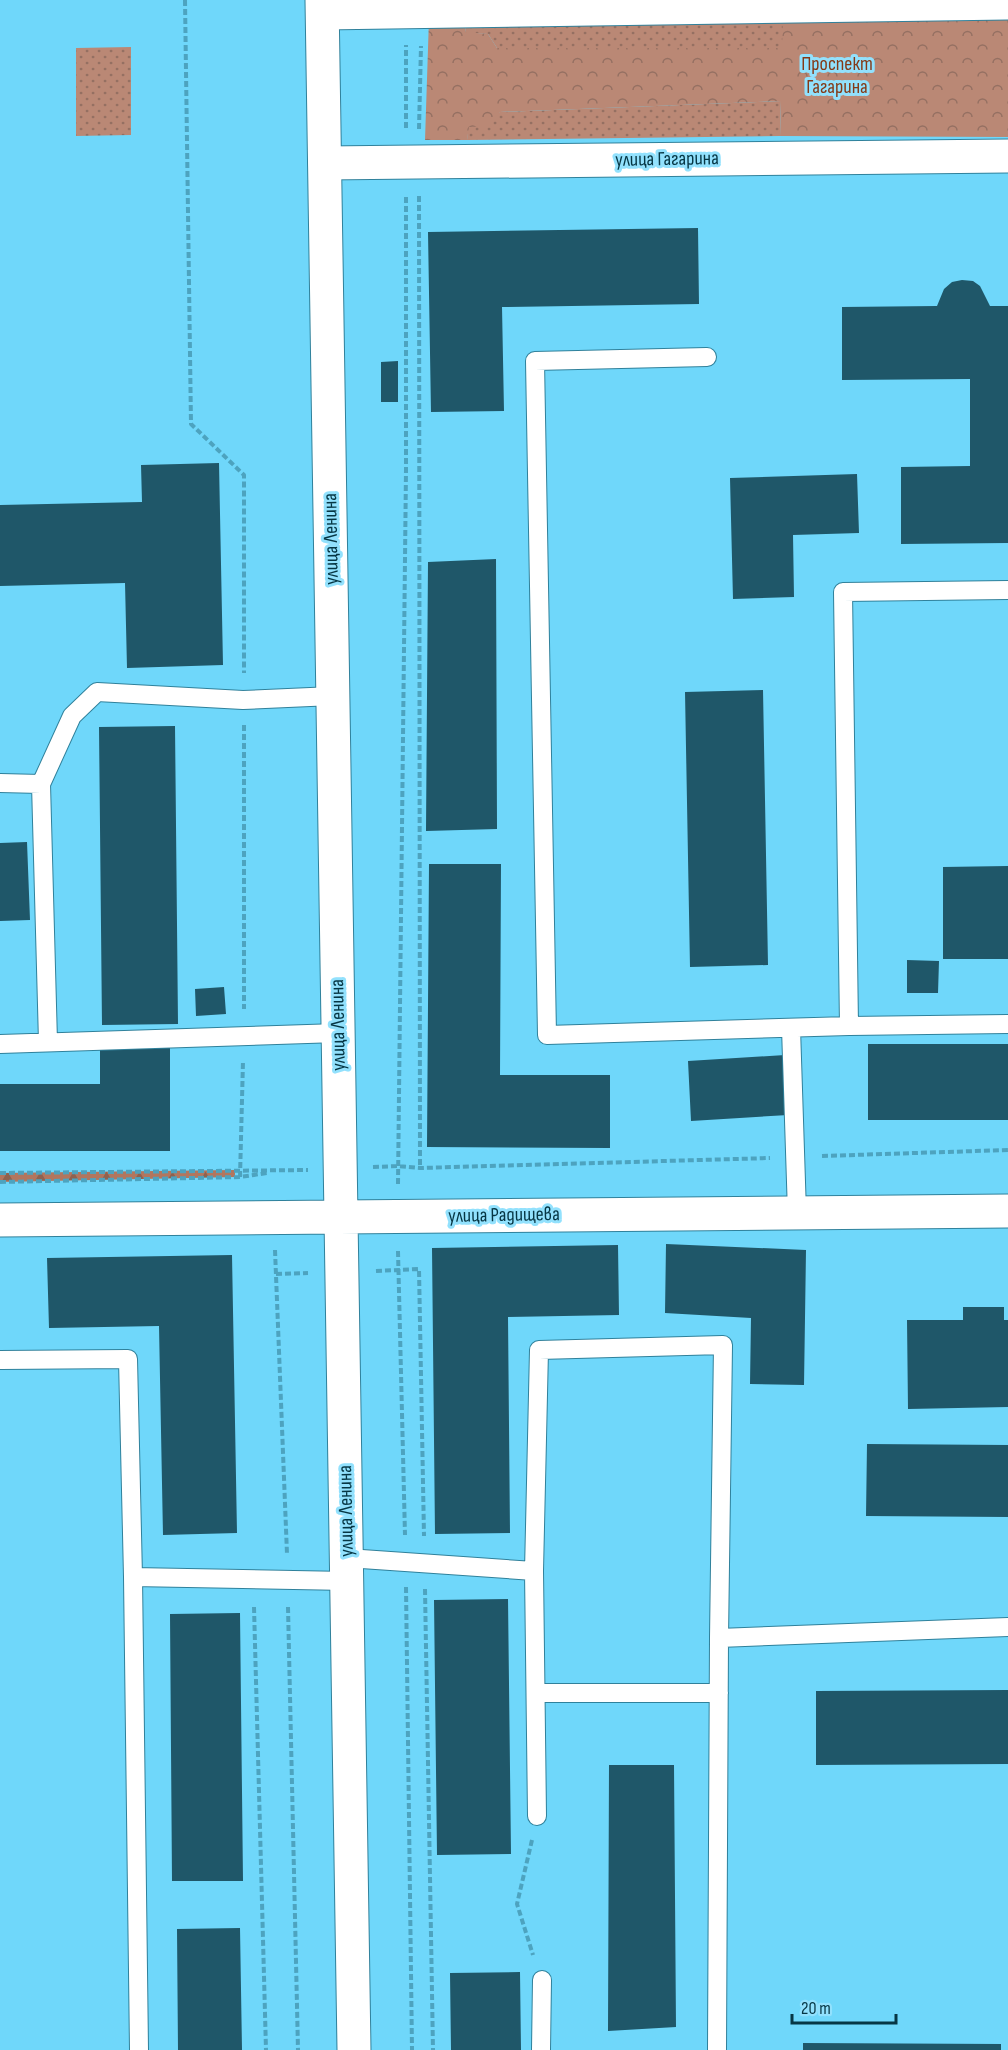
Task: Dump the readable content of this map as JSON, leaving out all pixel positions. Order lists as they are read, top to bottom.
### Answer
{
  "streets": {
    "street": ["улица Гагарина", "улица Ленина", "улица Радищева"]
  },
  "crossings": [
    ["улица Гагарина", "улица Ленина"],
    ["улица Ленина", "улица Радищева"]
  ],
  "parks": ["Проспект Гагарина"],
  "scale_bar": "20 m"
}
